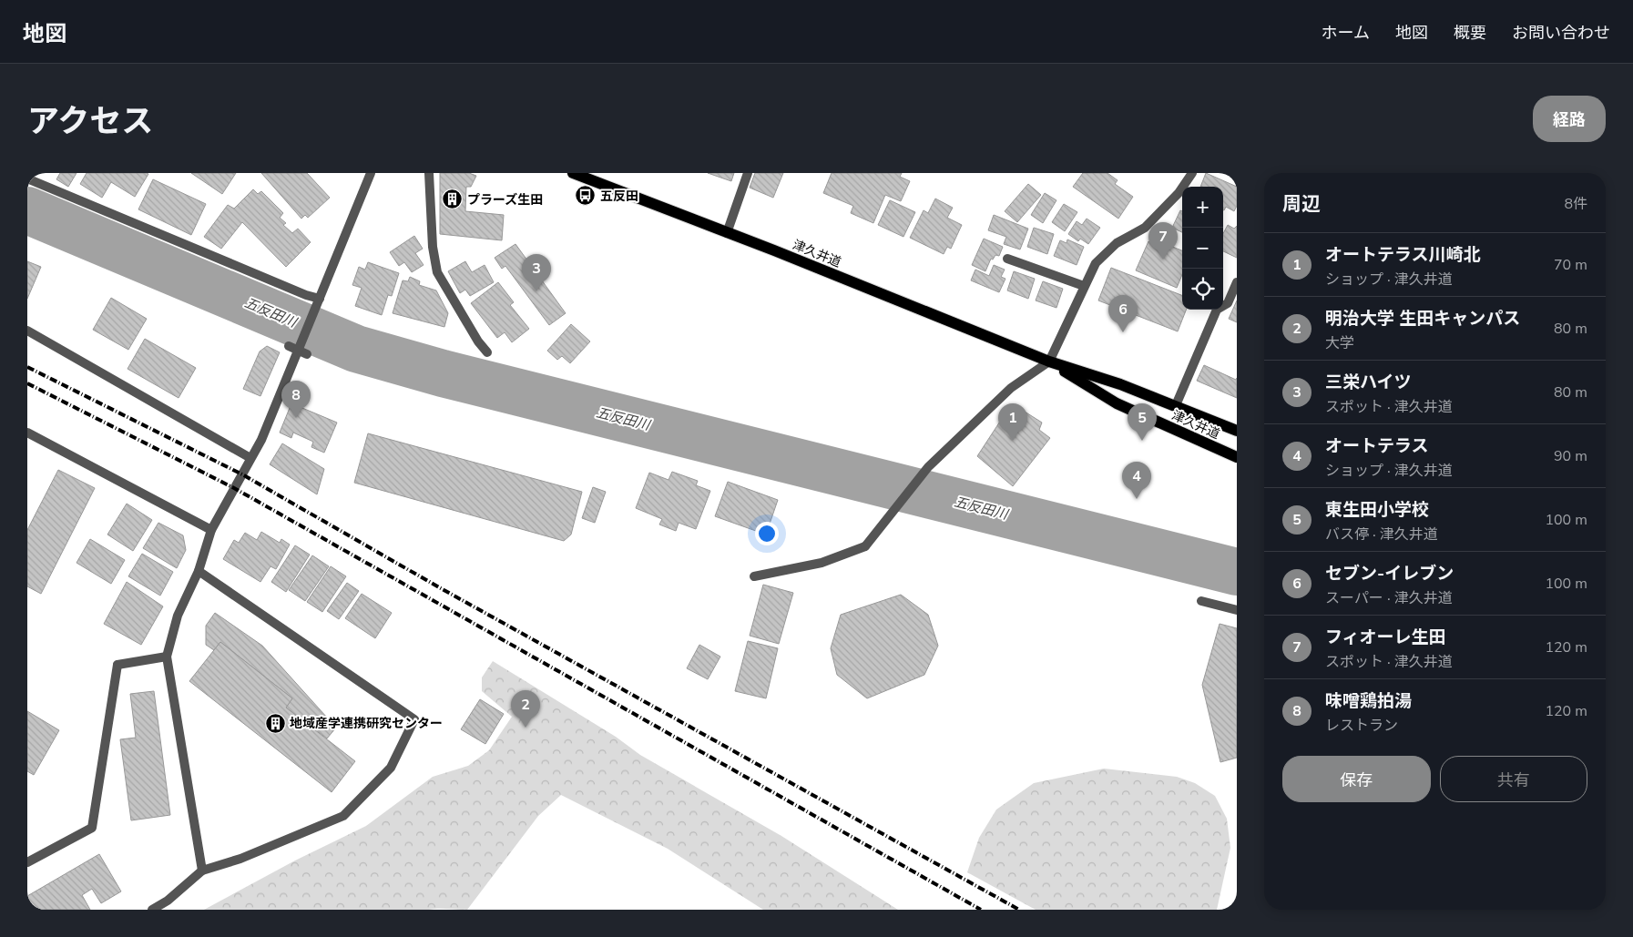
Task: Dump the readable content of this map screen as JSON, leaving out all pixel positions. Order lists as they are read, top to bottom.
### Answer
{
  "streets": {
    "main road": ["津久井道"]
  },
  "water": ["五反田川"],
  "places": {
    "bus stop": ["五反田"],
    "building": ["プラーズ生田", "地域産学連携研究センター"]
  },
  "page": {
    "header": "地図",
    "nav": [
      "ホーム",
      "地図",
      "概要",
      "お問い合わせ"
    ],
    "title": "アクセス",
    "buttons": [
      "経路",
      ["保存", "共有"]
    ],
    "heading": ["周辺", "8件"],
    "map_buttons": ["+", "−"],
    "pins": [
      "7",
      "3",
      "6",
      "8",
      "1",
      "5",
      "4",
      "2"
    ],
    "list": [
      {
        "mark": "1",
        "name": "オートテラス川崎北",
        "note": "ショップ · 津久井道",
        "value": "70 m"
      },
      {
        "mark": "2",
        "name": "明治大学 生田キャンパス",
        "note": "大学",
        "value": "80 m"
      },
      {
        "mark": "3",
        "name": "三栄ハイツ",
        "note": "スポット · 津久井道",
        "value": "80 m"
      },
      {
        "mark": "4",
        "name": "オートテラス",
        "note": "ショップ · 津久井道",
        "value": "90 m"
      },
      {
        "mark": "5",
        "name": "東生田小学校",
        "note": "バス停 · 津久井道",
        "value": "100 m"
      },
      {
        "mark": "6",
        "name": "セブン-イレブン",
        "note": "スーパー · 津久井道",
        "value": "100 m"
      },
      {
        "mark": "7",
        "name": "フィオーレ生田",
        "note": "スポット · 津久井道",
        "value": "120 m"
      },
      {
        "mark": "8",
        "name": "味噌鶏拍湯",
        "note": "レストラン",
        "value": "120 m"
      }
    ]
  }
}
